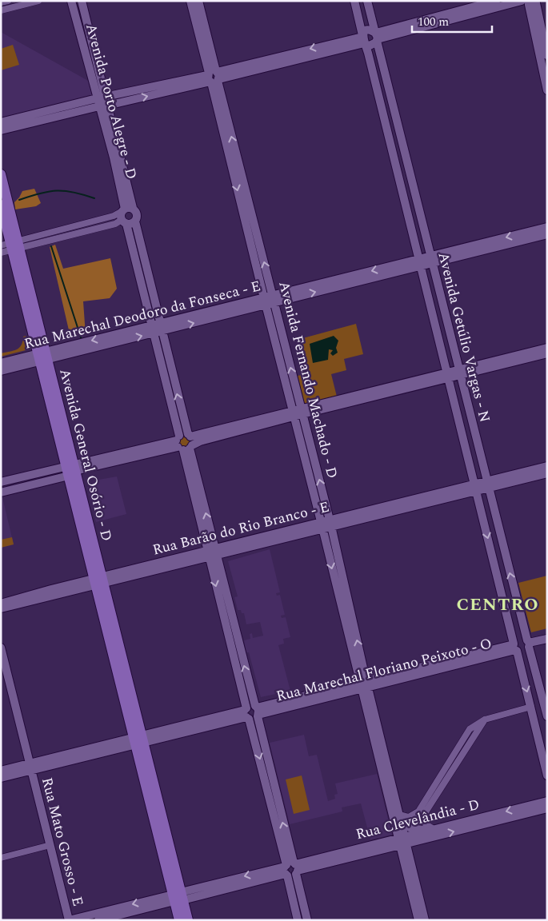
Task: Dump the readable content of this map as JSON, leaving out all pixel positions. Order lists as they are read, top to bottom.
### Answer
{
  "streets": {
    "main road": ["Avenida General Osório - D"],
    "street": [
      "Avenida Porto Alegre - D",
      "Rua Marechal Deodoro da Fonseca - E",
      "Avenida Getúlio Vargas - N",
      "Avenida Fernando Machado - D",
      "Rua Barão do Rio Branco - E",
      "Rua Marechal Floriano Peixoto - O",
      "Rua Clevelândia - D",
      "Rua Mato Grosso - E"
    ]
  },
  "crossings": [
    ["Avenida Porto Alegre - D", "Rua Marechal Deodoro da Fonseca - E"],
    ["Avenida Porto Alegre - D", "Rua Barão do Rio Branco - E"],
    ["Avenida Porto Alegre - D", "Rua Marechal Floriano Peixoto - O"],
    ["Avenida Porto Alegre - D", "Rua Clevelândia - D"],
    ["Rua Marechal Deodoro da Fonseca - E", "Avenida Getúlio Vargas - N"],
    ["Rua Marechal Deodoro da Fonseca - E", "Avenida Fernando Machado - D"],
    ["Rua Marechal Deodoro da Fonseca - E", "Avenida General Osório - D"],
    ["Avenida Getúlio Vargas - N", "Rua Barão do Rio Branco - E"],
    ["Avenida Getúlio Vargas - N", "Rua Marechal Floriano Peixoto - O"],
    ["Avenida Fernando Machado - D", "Rua Barão do Rio Branco - E"],
    ["Avenida Fernando Machado - D", "Rua Marechal Floriano Peixoto - O"],
    ["Avenida General Osório - D", "Rua Barão do Rio Branco - E"],
    ["Avenida General Osório - D", "Rua Clevelândia - D"],
    ["Rua Clevelândia - D", "Rua Mato Grosso - E"]
  ],
  "districts": ["CENTRO"],
  "scale_bar": "100 m"
}
